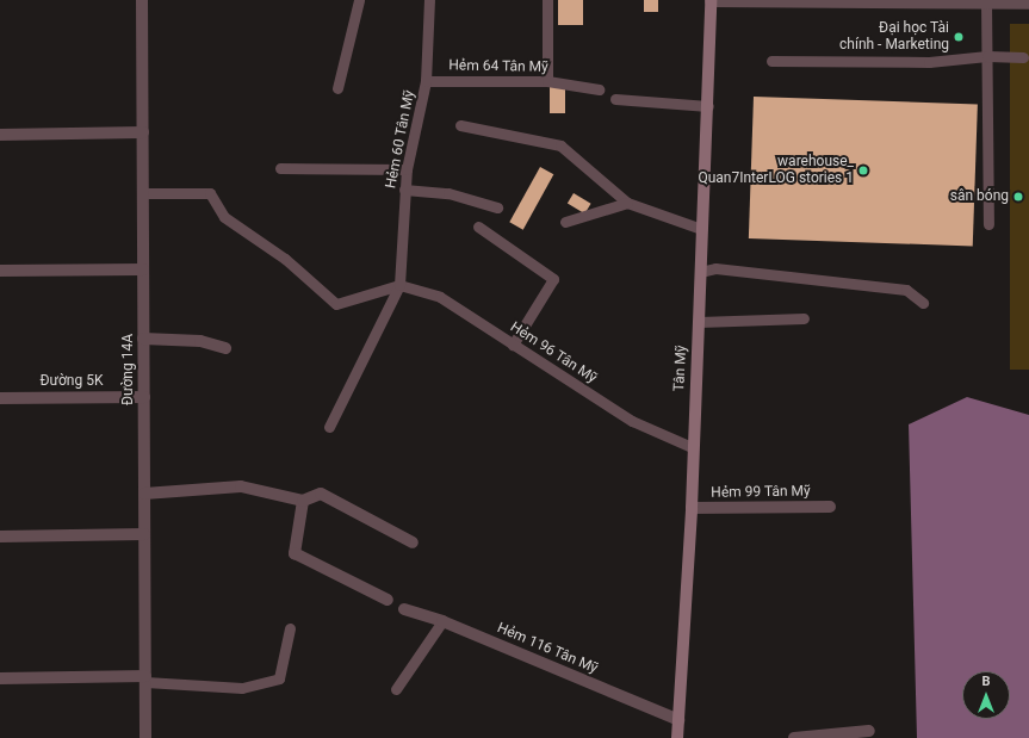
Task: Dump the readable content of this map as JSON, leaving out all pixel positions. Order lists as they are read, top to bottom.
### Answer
{
  "streets": {
    "street": [
      "Tân Mỹ",
      "Đường 14A",
      "Đường 5K",
      "Hẻm 99 Tân Mỹ",
      "Hẻm 116 Tân Mỹ"
    ],
    "lane": ["Hẻm 64 Tân Mỹ", "Hẻm 60 Tân Mỹ", "Hẻm 96 Tân Mỹ"]
  },
  "crossings": [
    ["Hẻm 64 Tân Mỹ", "Hẻm 60 Tân Mỹ"],
    ["Hẻm 60 Tân Mỹ", "Hẻm 96 Tân Mỹ"],
    ["Hẻm 96 Tân Mỹ", "Tân Mỹ"],
    ["Tân Mỹ", "Hẻm 99 Tân Mỹ"],
    ["Tân Mỹ", "Hẻm 116 Tân Mỹ"],
    ["Đường 14A", "Đường 5K"]
  ],
  "places": ["Đại học Tài chính - Marketing", "warehouse_ Quan7InterLOG stories 1", "sân bóng"],
  "north": "top"
}
